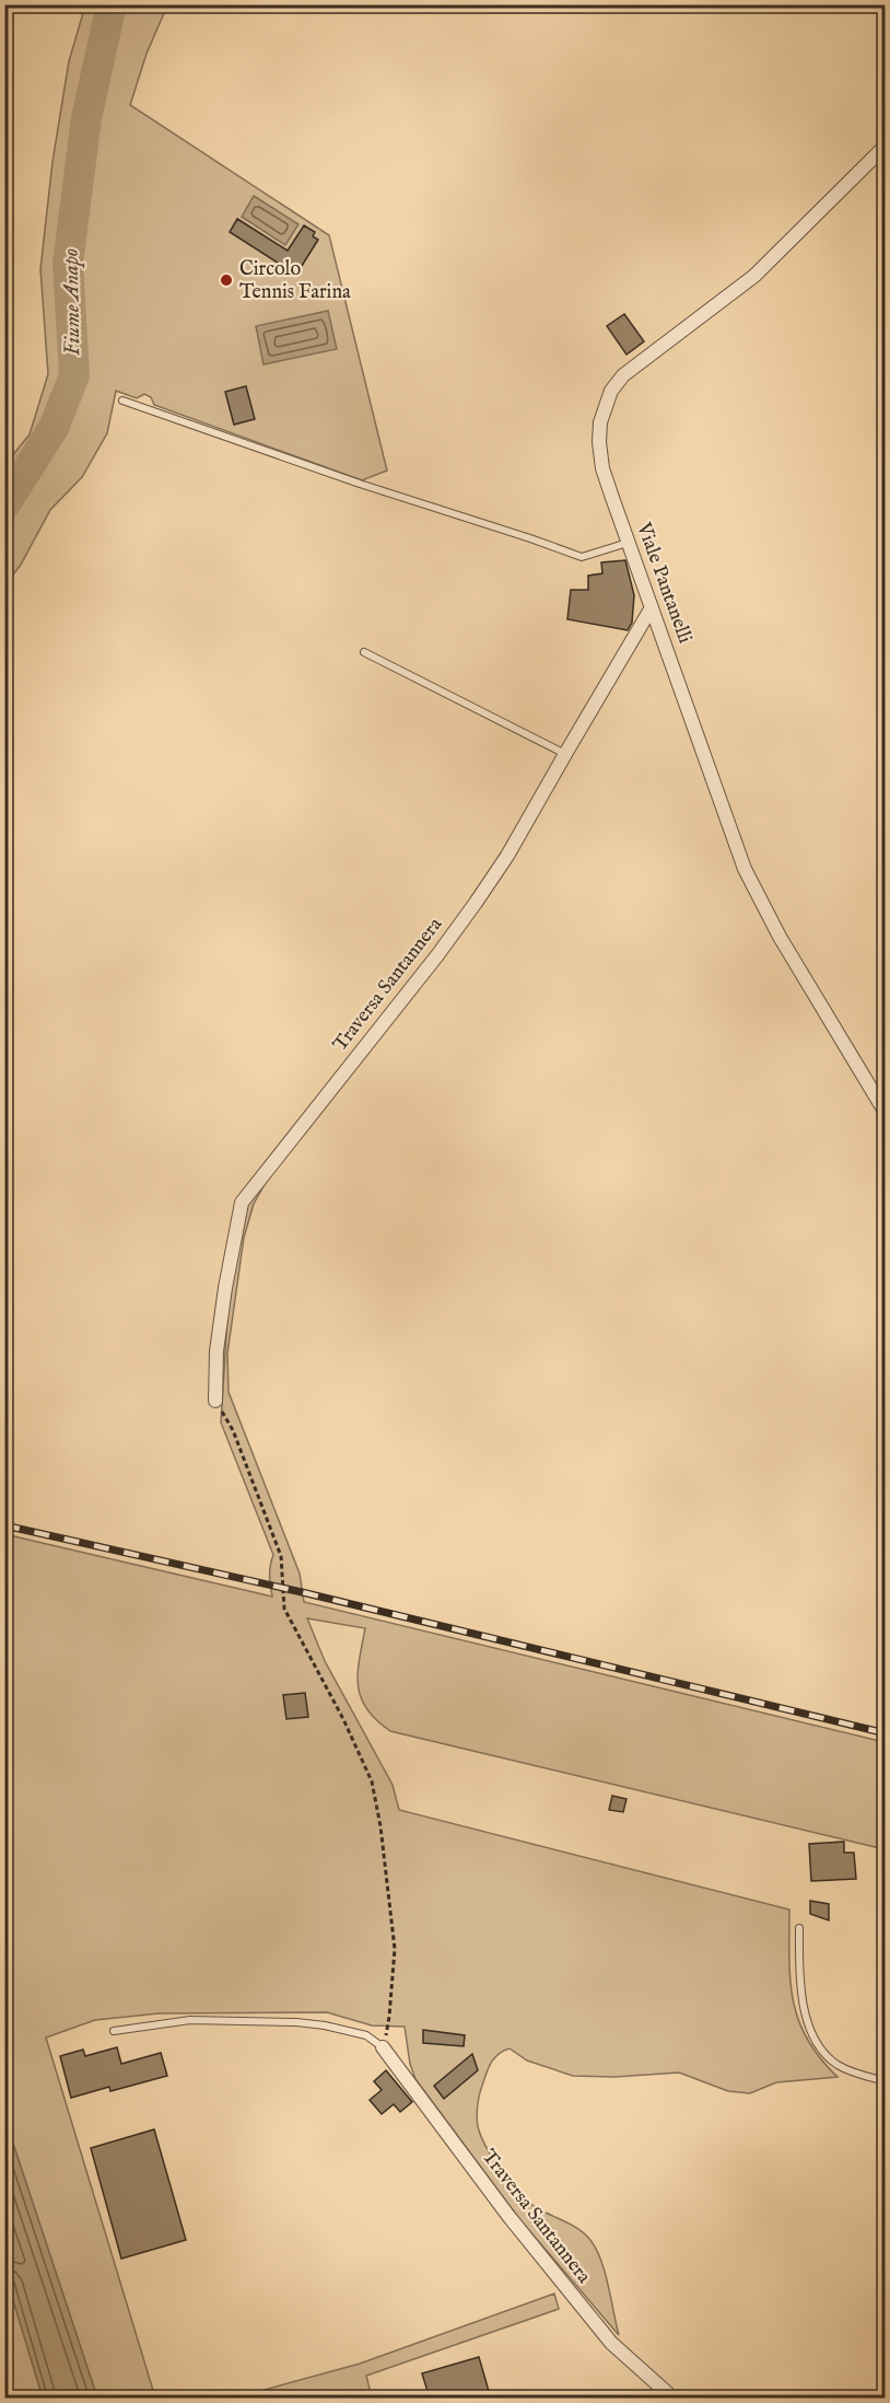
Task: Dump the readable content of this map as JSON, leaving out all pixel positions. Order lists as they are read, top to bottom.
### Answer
{
  "streets": {
    "street": ["Viale Pantanelli", "Traversa Santannera"]
  },
  "crossings": [
    ["Viale Pantanelli", "Traversa Santannera"]
  ],
  "water": ["Fiume Anapo"],
  "places": ["Circolo Tennis Farina"]
}
